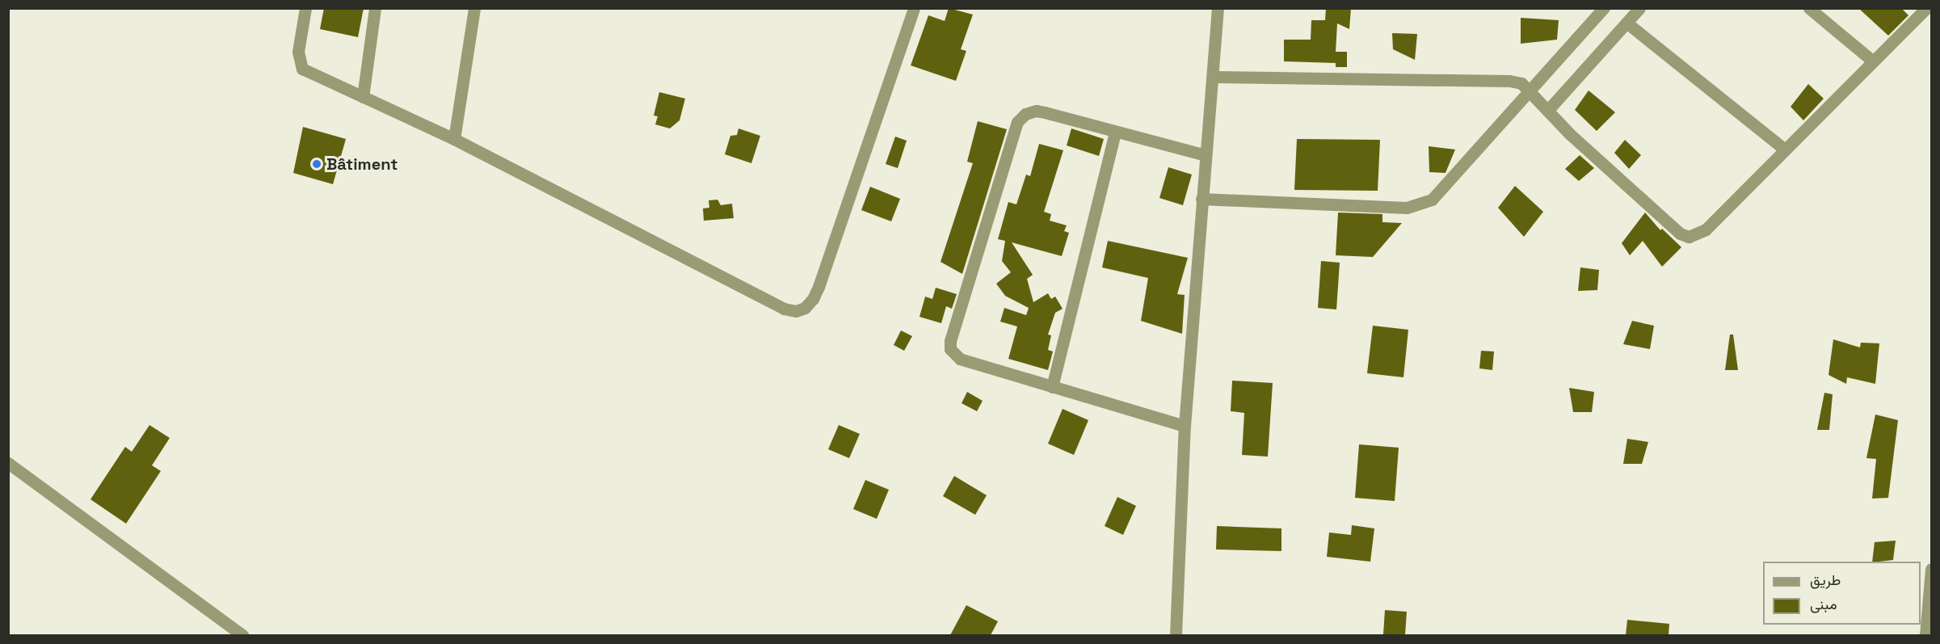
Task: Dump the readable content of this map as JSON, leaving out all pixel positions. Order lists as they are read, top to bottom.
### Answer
{
  "places": ["Bâtiment"],
  "legend": ["طريق", "مبنى"]
}
